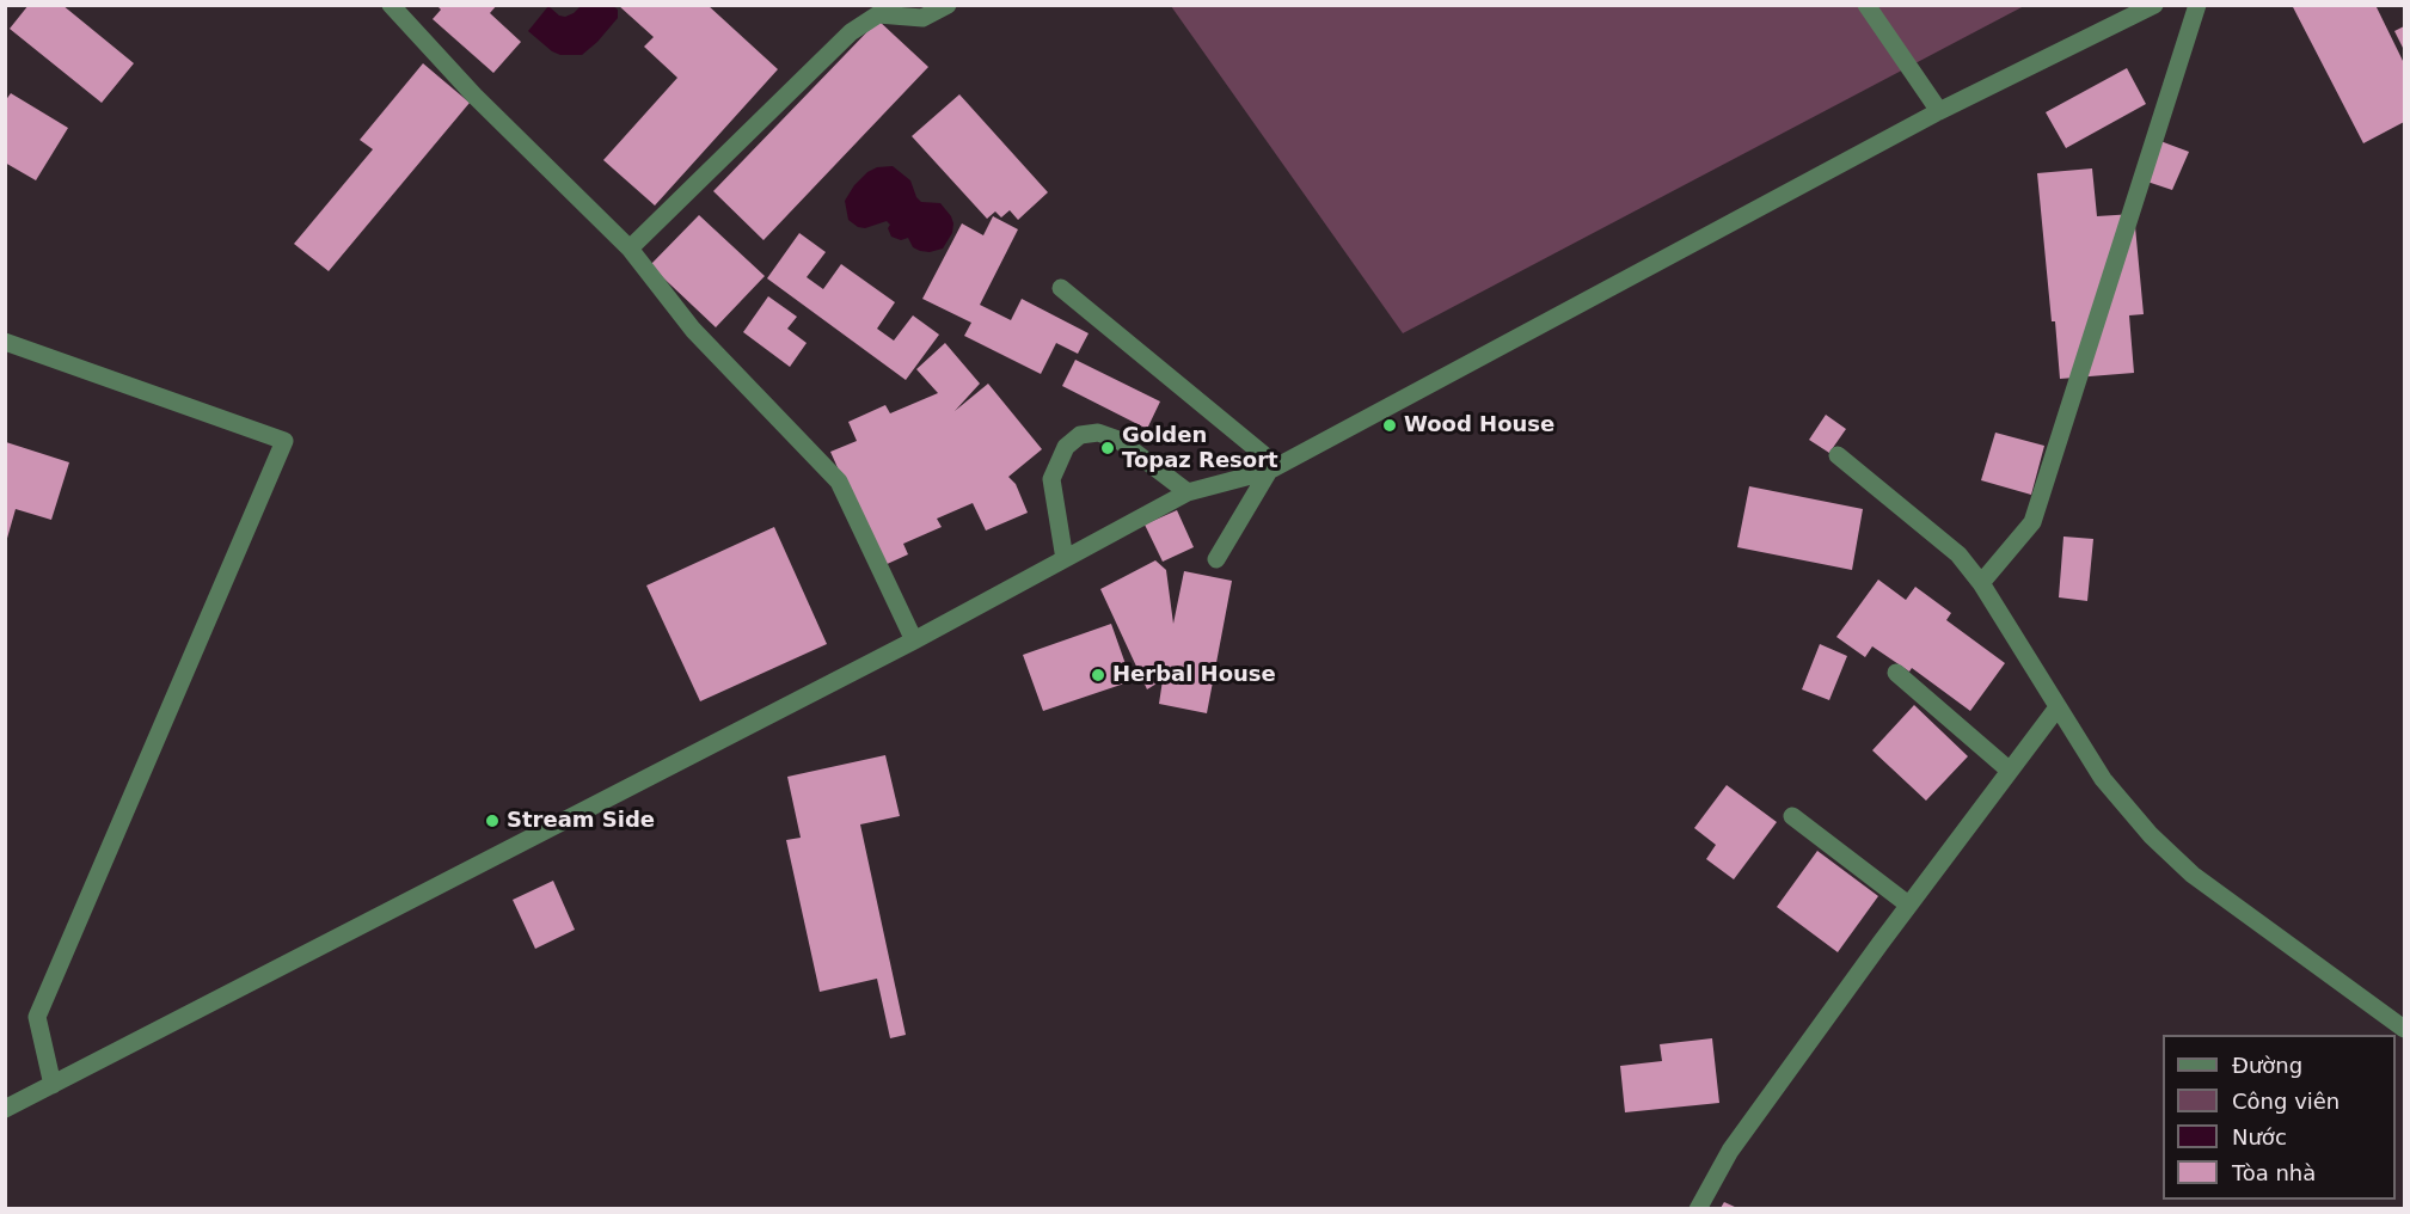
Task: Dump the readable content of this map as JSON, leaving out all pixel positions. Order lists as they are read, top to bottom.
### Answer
{
  "places": [
    "Wood House",
    "Golden Topaz Resort",
    "Herbal House",
    "Stream Side"
  ],
  "legend": [
    "Đường",
    "Công viên",
    "Nước",
    "Tòa nhà"
  ]
}
